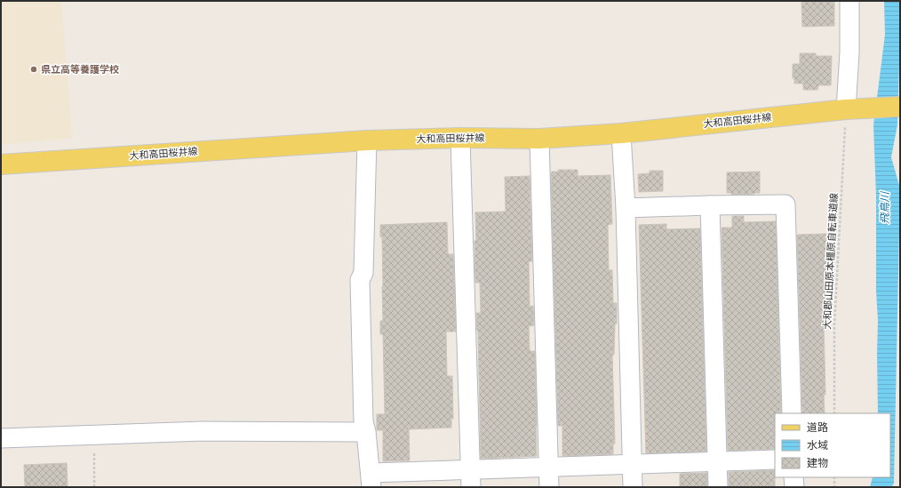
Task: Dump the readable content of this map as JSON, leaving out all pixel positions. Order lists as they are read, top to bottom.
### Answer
{
  "streets": {
    "main road": ["大和高田桜井線"],
    "path": ["大和郡山田原本橿原自転車道線"]
  },
  "crossings": [
    ["大和高田桜井線", "大和郡山田原本橿原自転車道線"]
  ],
  "water": ["飛鳥川"],
  "places": ["県立高等養護学校"],
  "legend": ["道路", "水域", "建物"]
}
